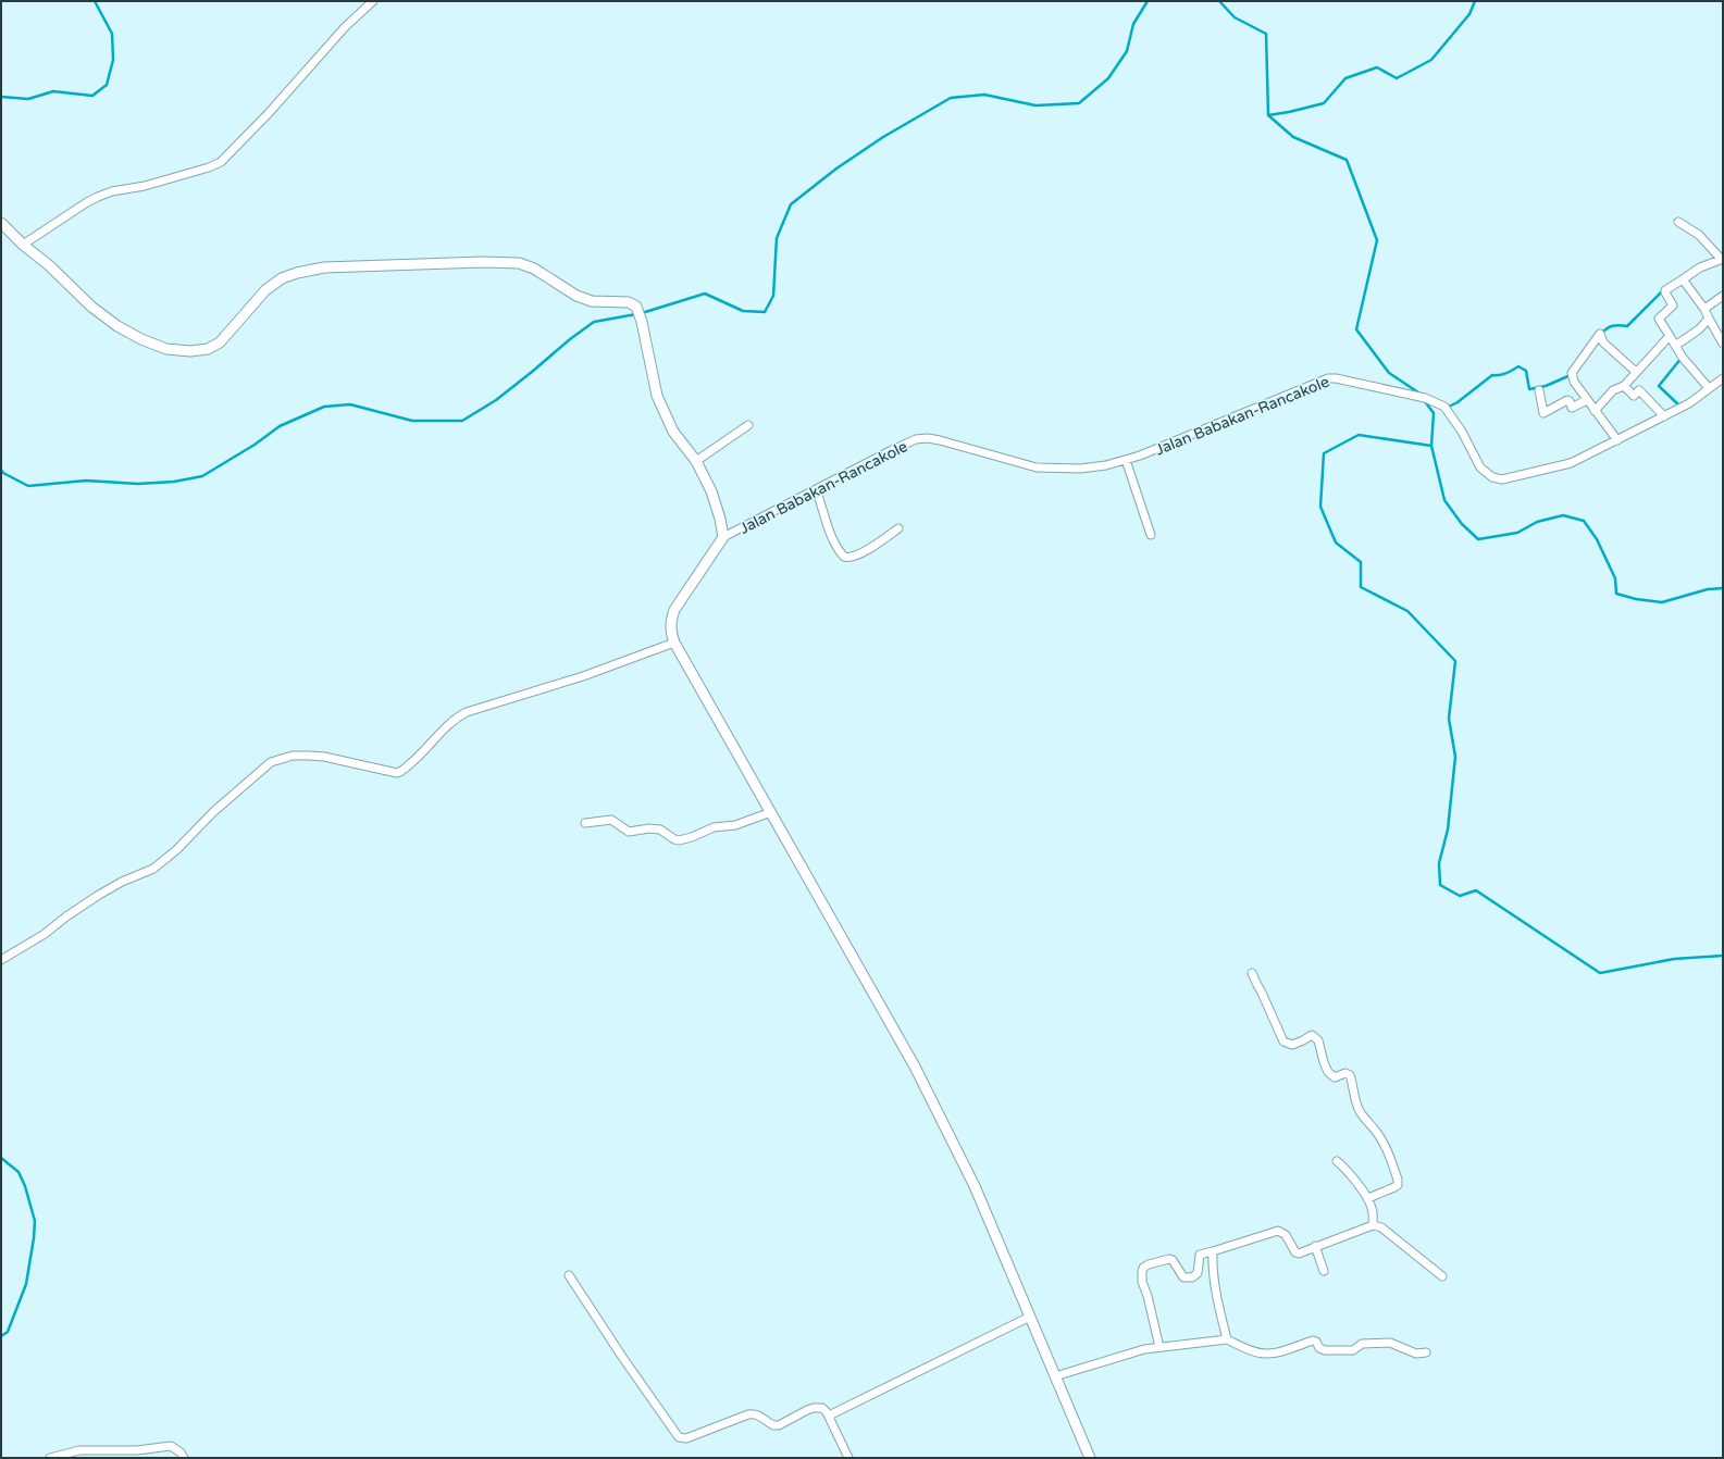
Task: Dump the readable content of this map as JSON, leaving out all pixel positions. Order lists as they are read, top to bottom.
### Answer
{
  "streets": {
    "street": ["Jalan Babakan-Rancakole"]
  }
}
